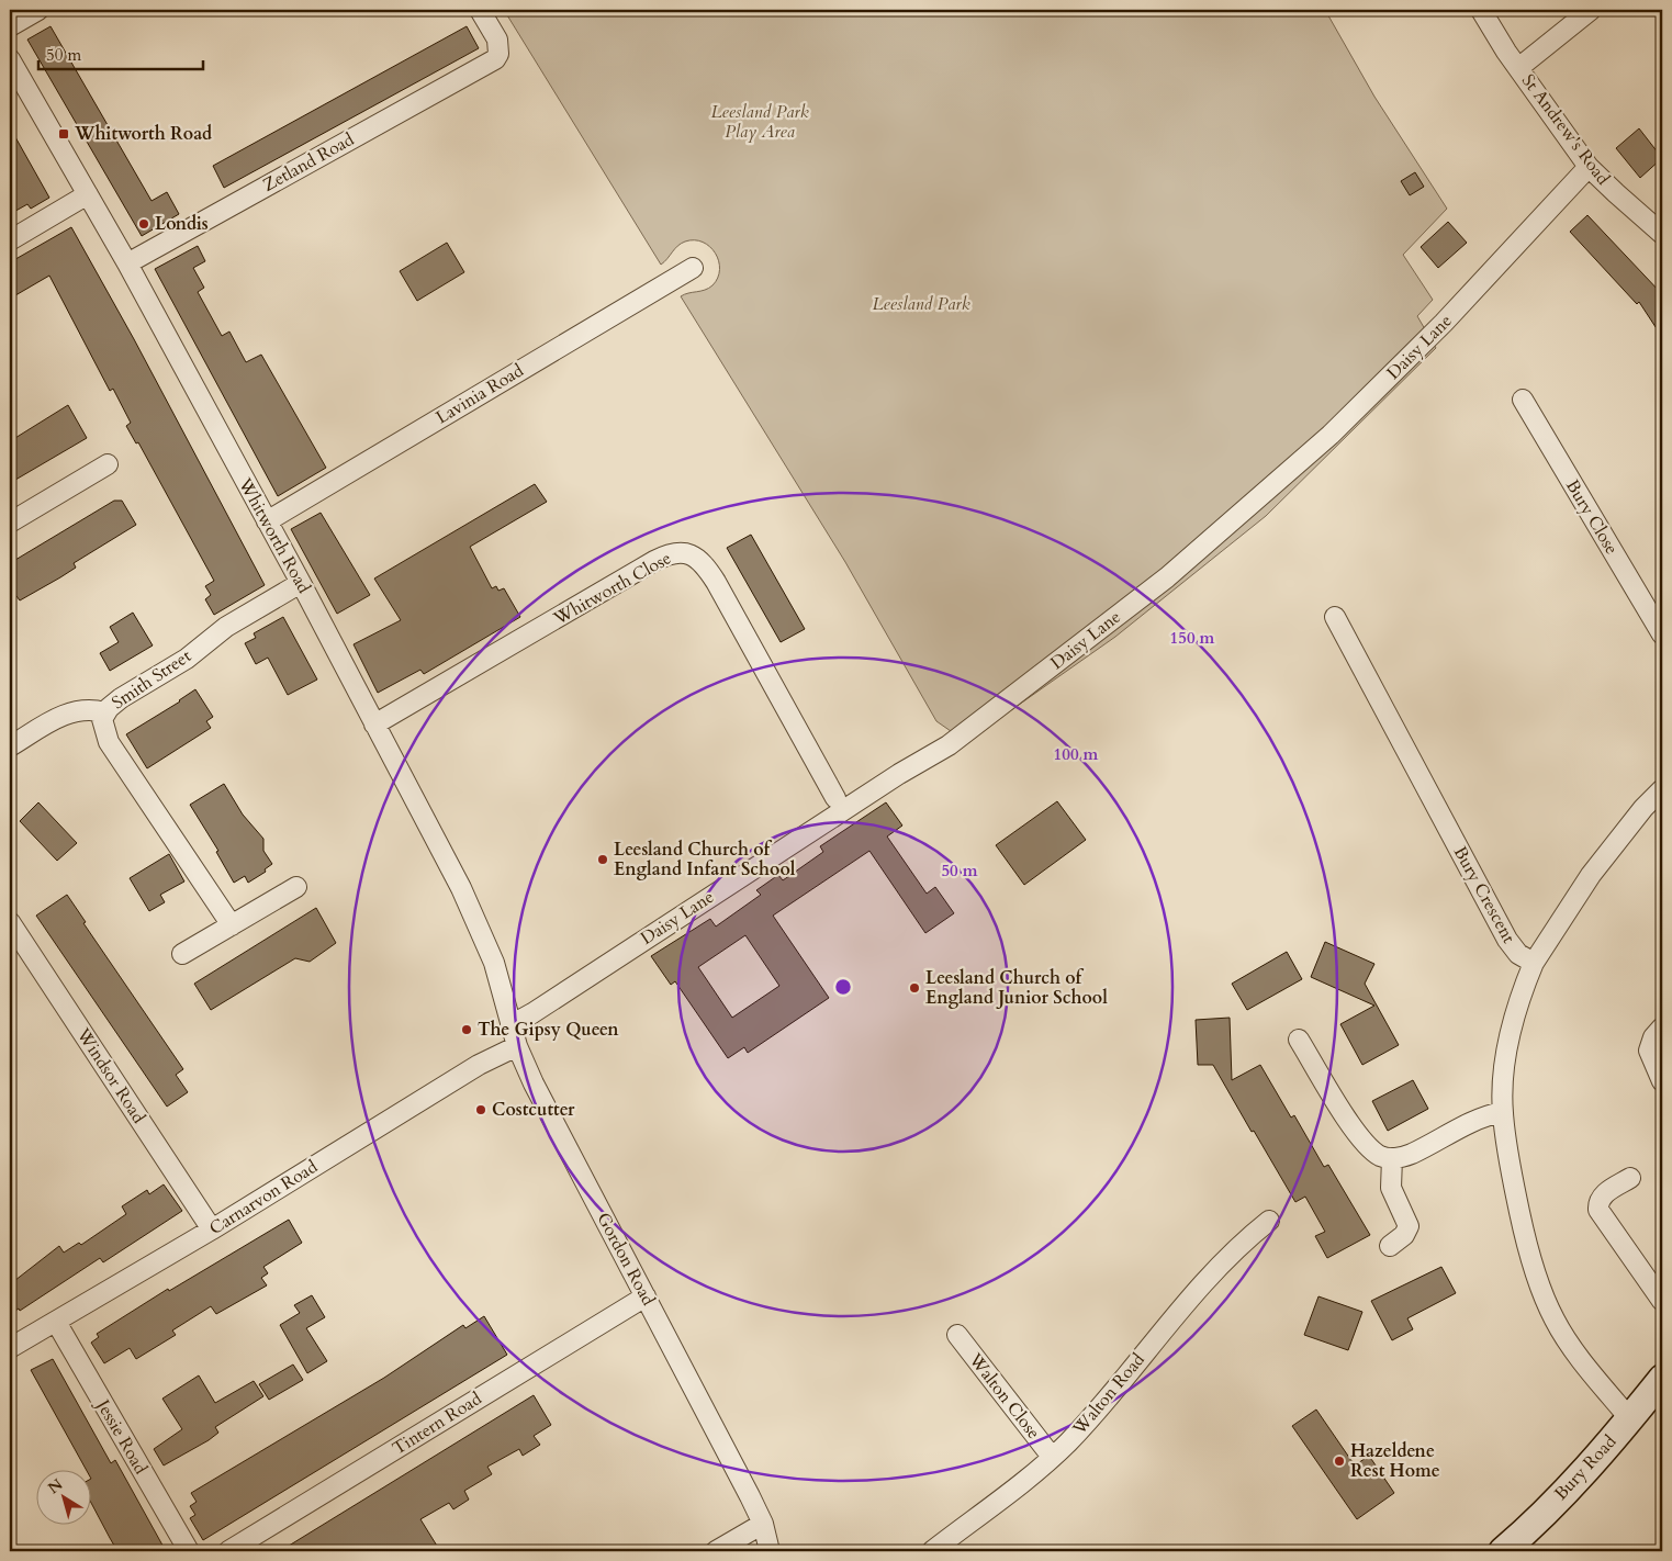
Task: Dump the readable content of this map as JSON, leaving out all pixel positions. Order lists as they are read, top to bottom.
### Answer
{
  "streets": {
    "main road": ["Bury Road"],
    "street": [
      "St Andrew's Road",
      "Zetland Road",
      "Daisy Lane",
      "Lavinia Road",
      "Bury Close",
      "Whitworth Road",
      "Whitworth Close",
      "Smith Street",
      "Bury Crescent",
      "Windsor Road",
      "Carnarvon Road",
      "Gordon Road",
      "Walton Road",
      "Walton Close",
      "Tintern Road",
      "Jessie Road"
    ]
  },
  "crossings": [
    ["St Andrew's Road", "Daisy Lane"],
    ["Zetland Road", "Whitworth Road"],
    ["Daisy Lane", "Gordon Road"],
    ["Lavinia Road", "Whitworth Road"],
    ["Whitworth Road", "Whitworth Close"],
    ["Whitworth Road", "Smith Street"],
    ["Whitworth Road", "Gordon Road"],
    ["Windsor Road", "Carnarvon Road"],
    ["Carnarvon Road", "Gordon Road"],
    ["Carnarvon Road", "Jessie Road"],
    ["Gordon Road", "Tintern Road"],
    ["Walton Road", "Walton Close"]
  ],
  "parks": ["Leesland Park Play Area", "Leesland Park"],
  "places": {
    "transit": ["Whitworth Road"],
    "other": [
      "Londis",
      "Leesland Church of England Infant School",
      "Leesland Church of England Junior School",
      "The Gipsy Queen",
      "Costcutter",
      "Hazeldene Rest Home"
    ]
  },
  "scale_bar": "50 m",
  "north": "top left",
  "rings": ["150 m", "100 m", "50 m"]
}
